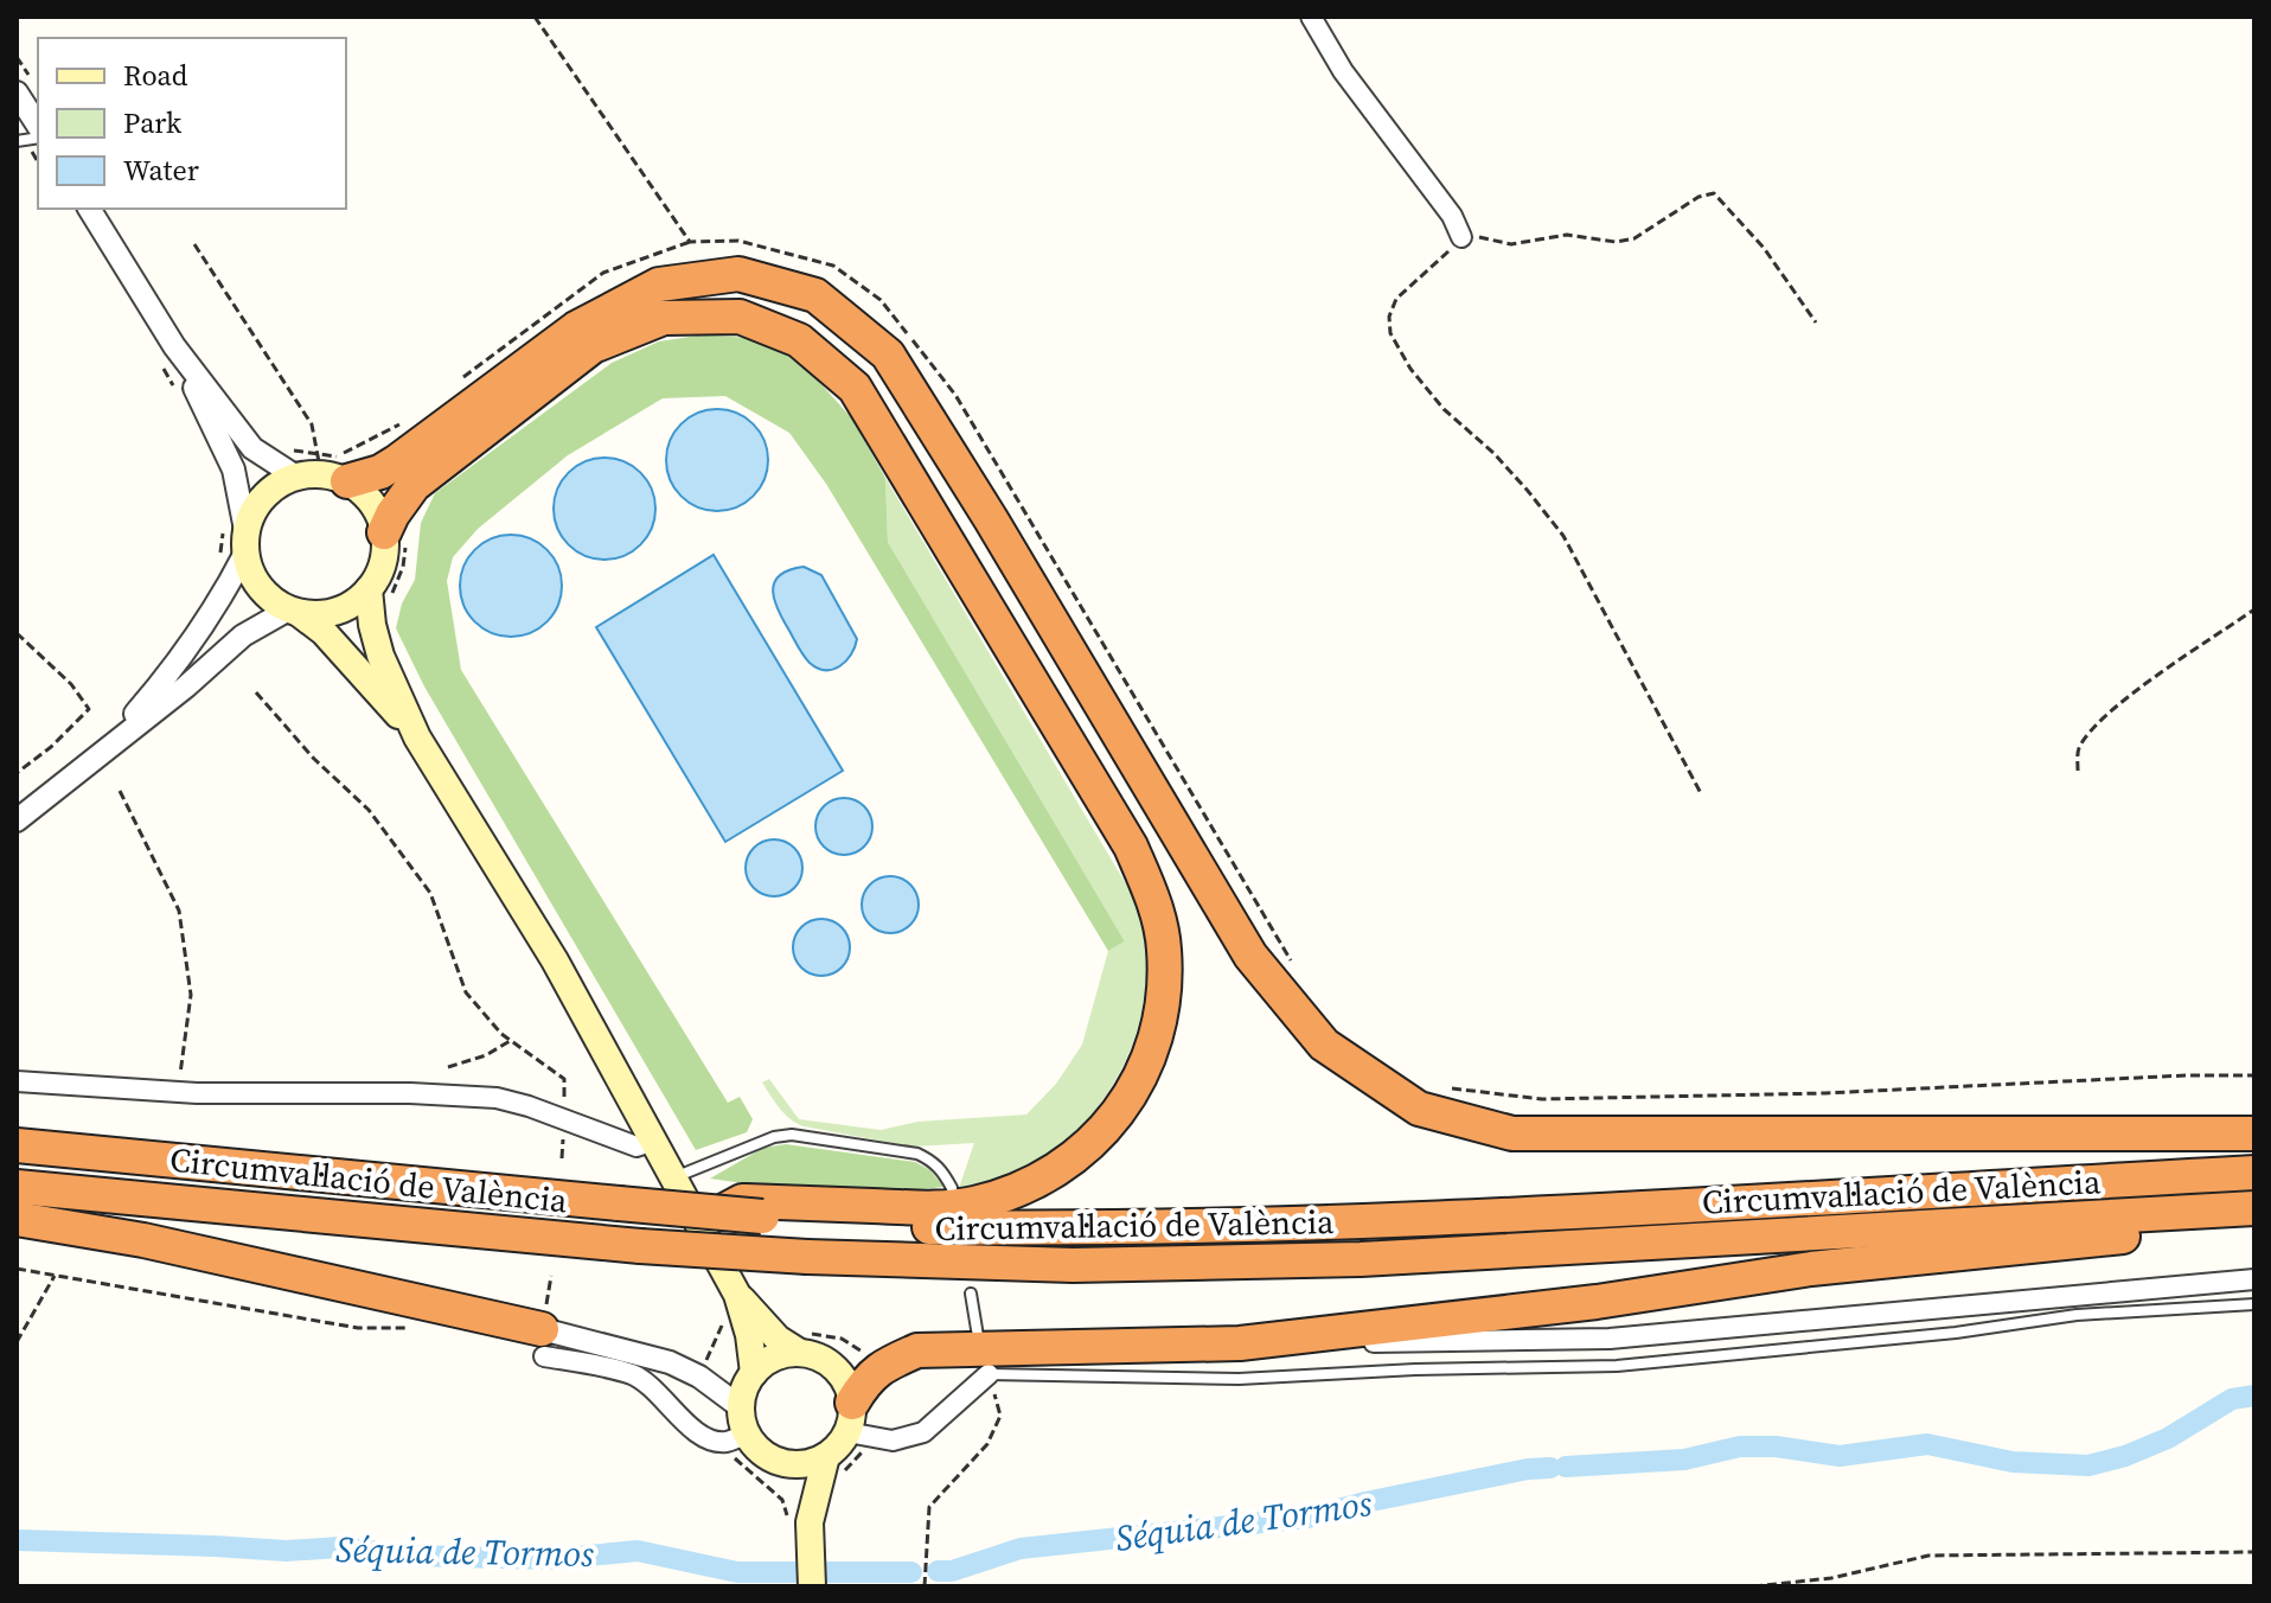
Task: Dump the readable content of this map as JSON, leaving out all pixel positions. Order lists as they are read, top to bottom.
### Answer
{
  "streets": {
    "highway": ["Circumval·lació de València"]
  },
  "water": ["Séquia de Tormos"],
  "legend": ["Road", "Park", "Water"]
}
